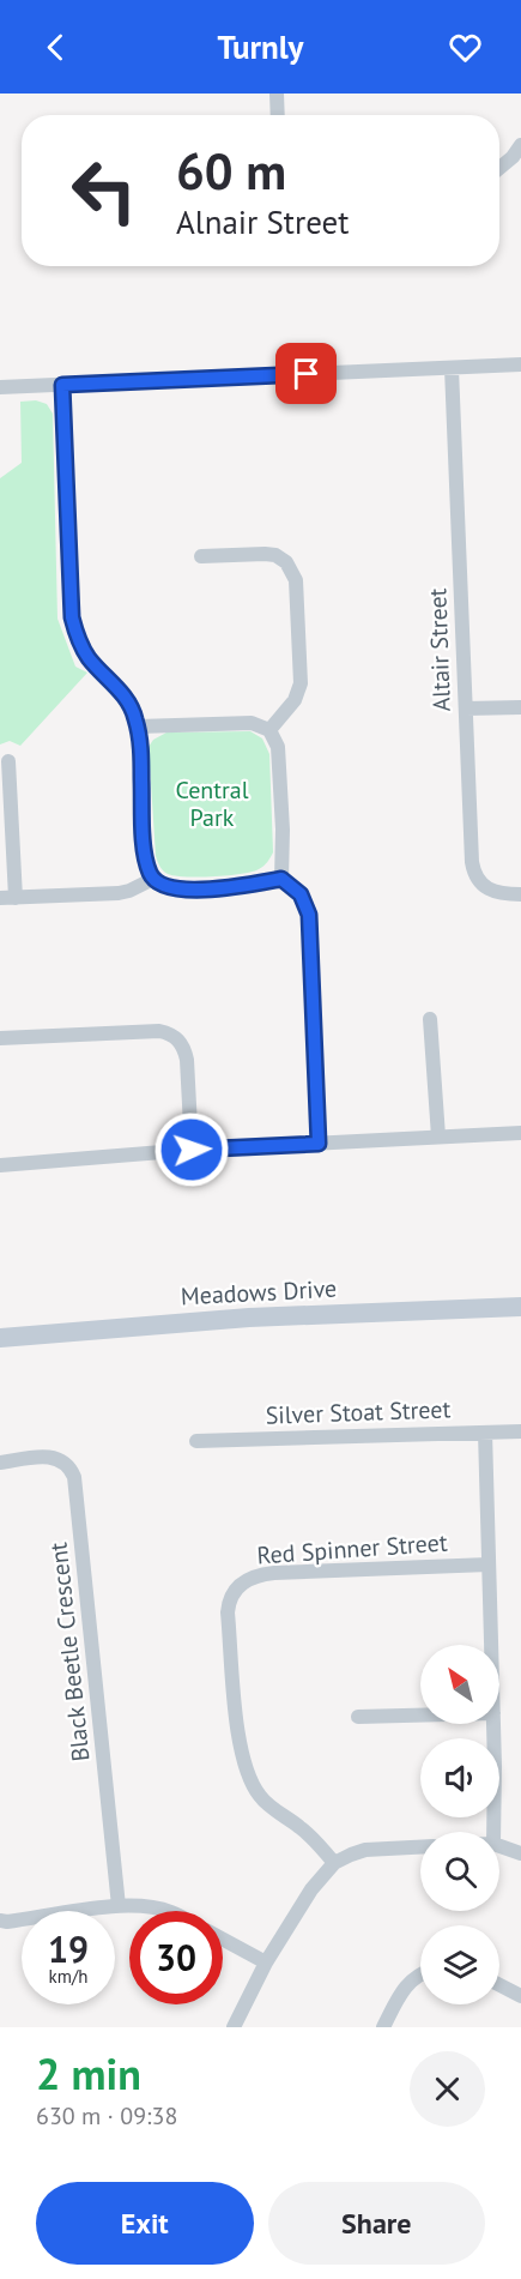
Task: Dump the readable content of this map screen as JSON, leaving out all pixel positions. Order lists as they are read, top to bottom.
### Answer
{
  "streets": {
    "street": [
      "Altair Street",
      "Meadows Drive",
      "Silver Stoat Street",
      "Red Spinner Street",
      "Black Beetle Crescent"
    ]
  },
  "parks": ["Central Park"],
  "north": "top left",
  "page": {
    "header": "Turnly",
    "turn": ["60 m", "Alnair Street"],
    "speed": "19 km/h",
    "limit": "30",
    "heading": ["2 min", "630 m · 09:38"],
    "buttons": ["Exit", "Share"]
  }
}
